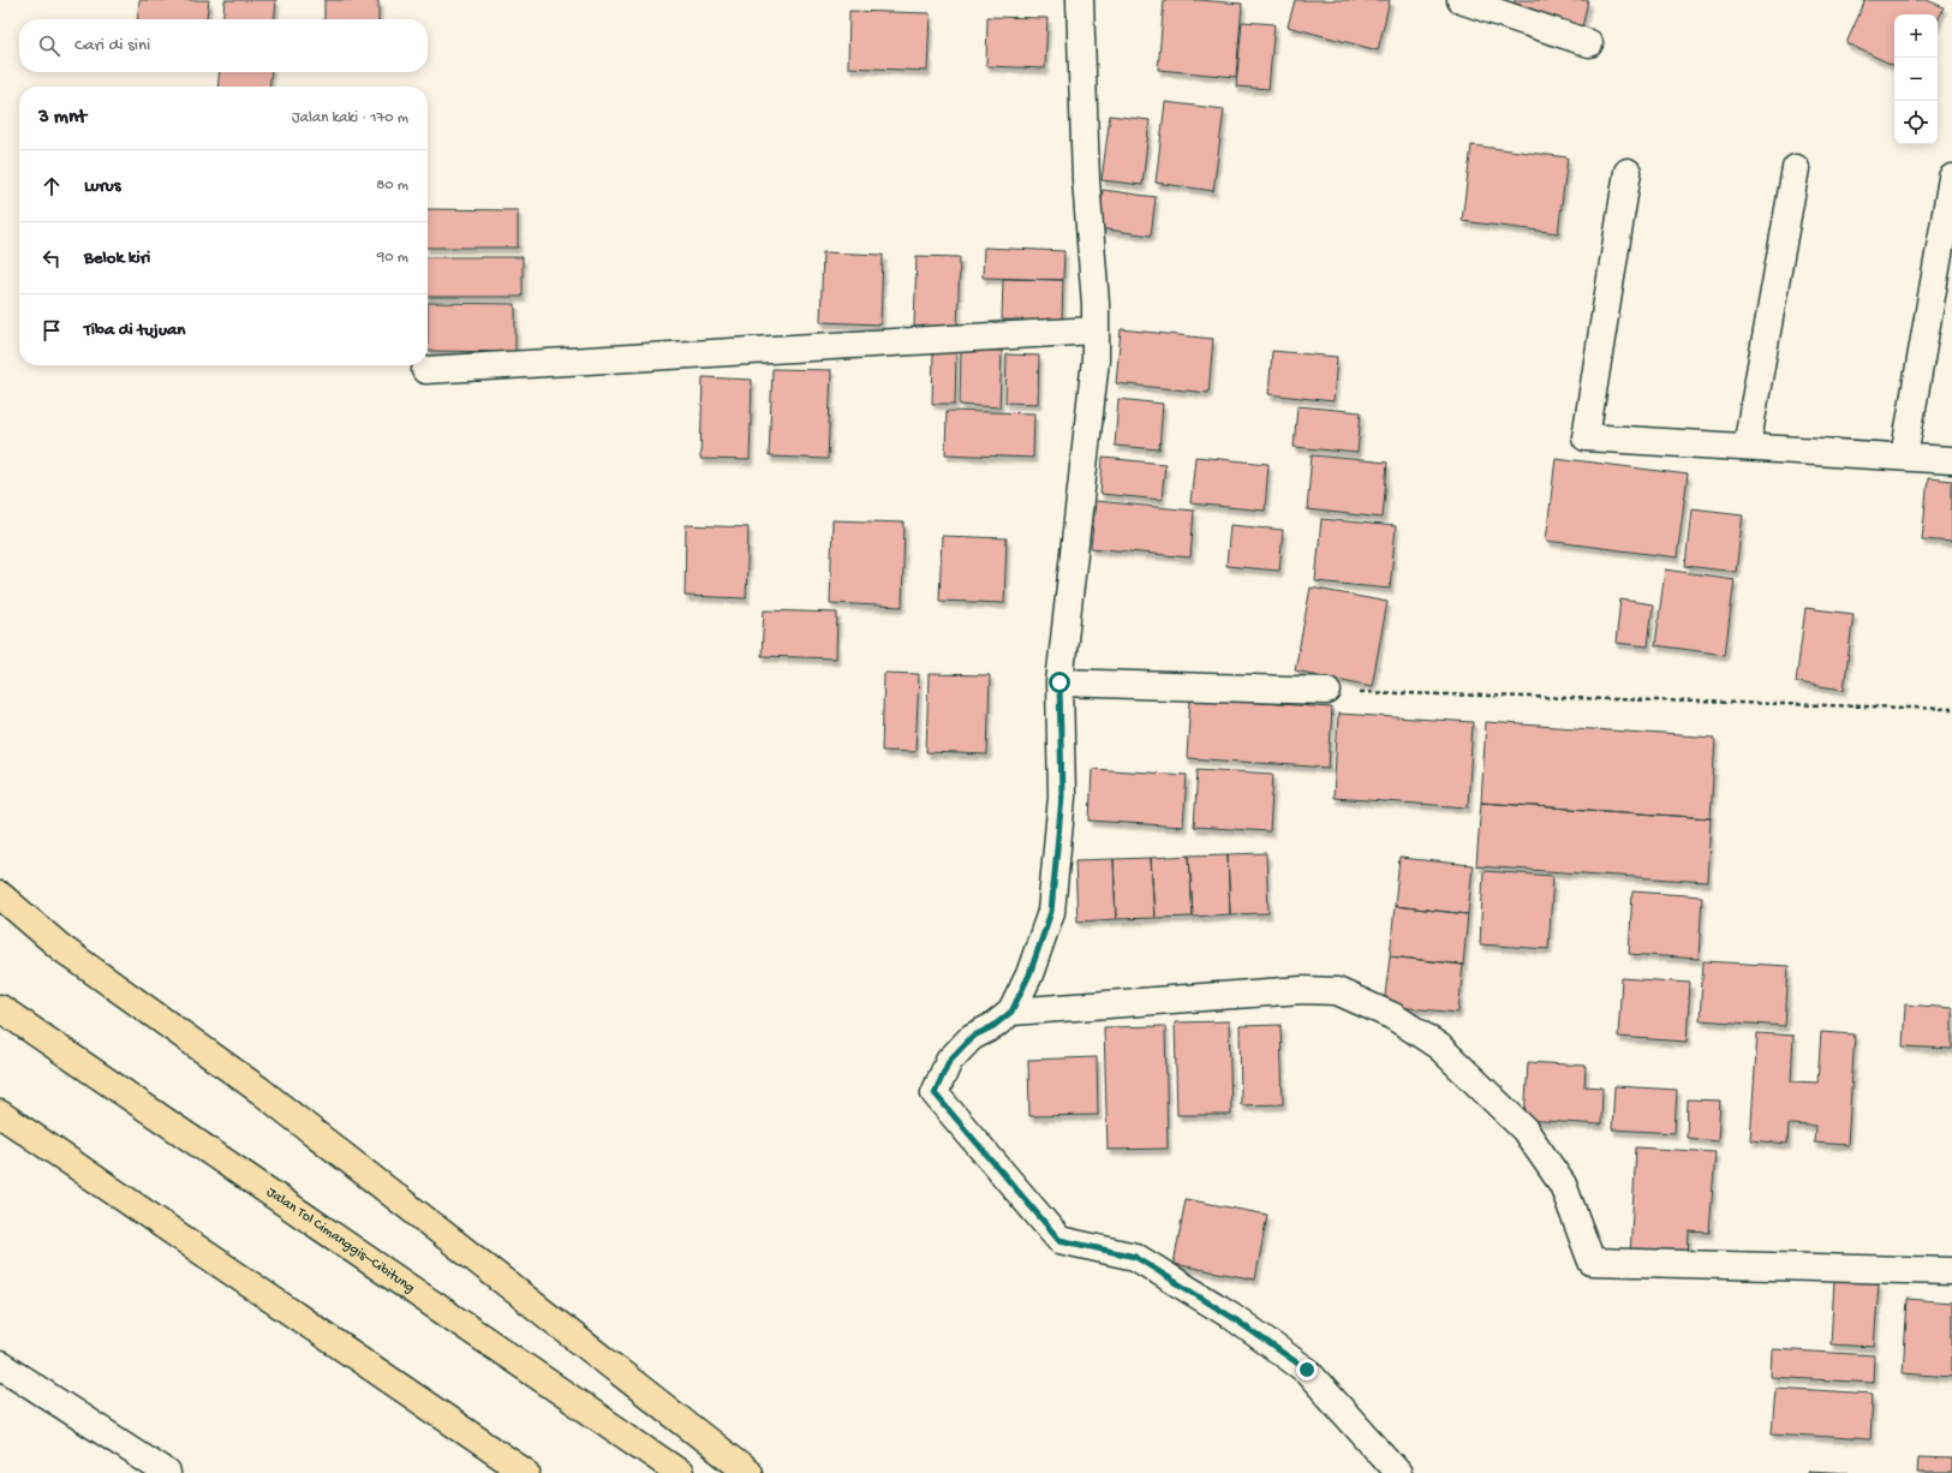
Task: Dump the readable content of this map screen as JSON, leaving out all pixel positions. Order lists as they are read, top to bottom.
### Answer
{
  "streets": {
    "highway": ["Jalan Tol Cimanggis–Cibitung"]
  },
  "page": {
    "map_buttons": ["+", "−"],
    "search": "Cari di sini",
    "heading": ["3 mnt", "Jalan kaki · 170 m"],
    "list": [
      ["Lurus", "80 m"],
      ["Belok kiri", "90 m"],
      "Tiba di tujuan"
    ]
  }
}
